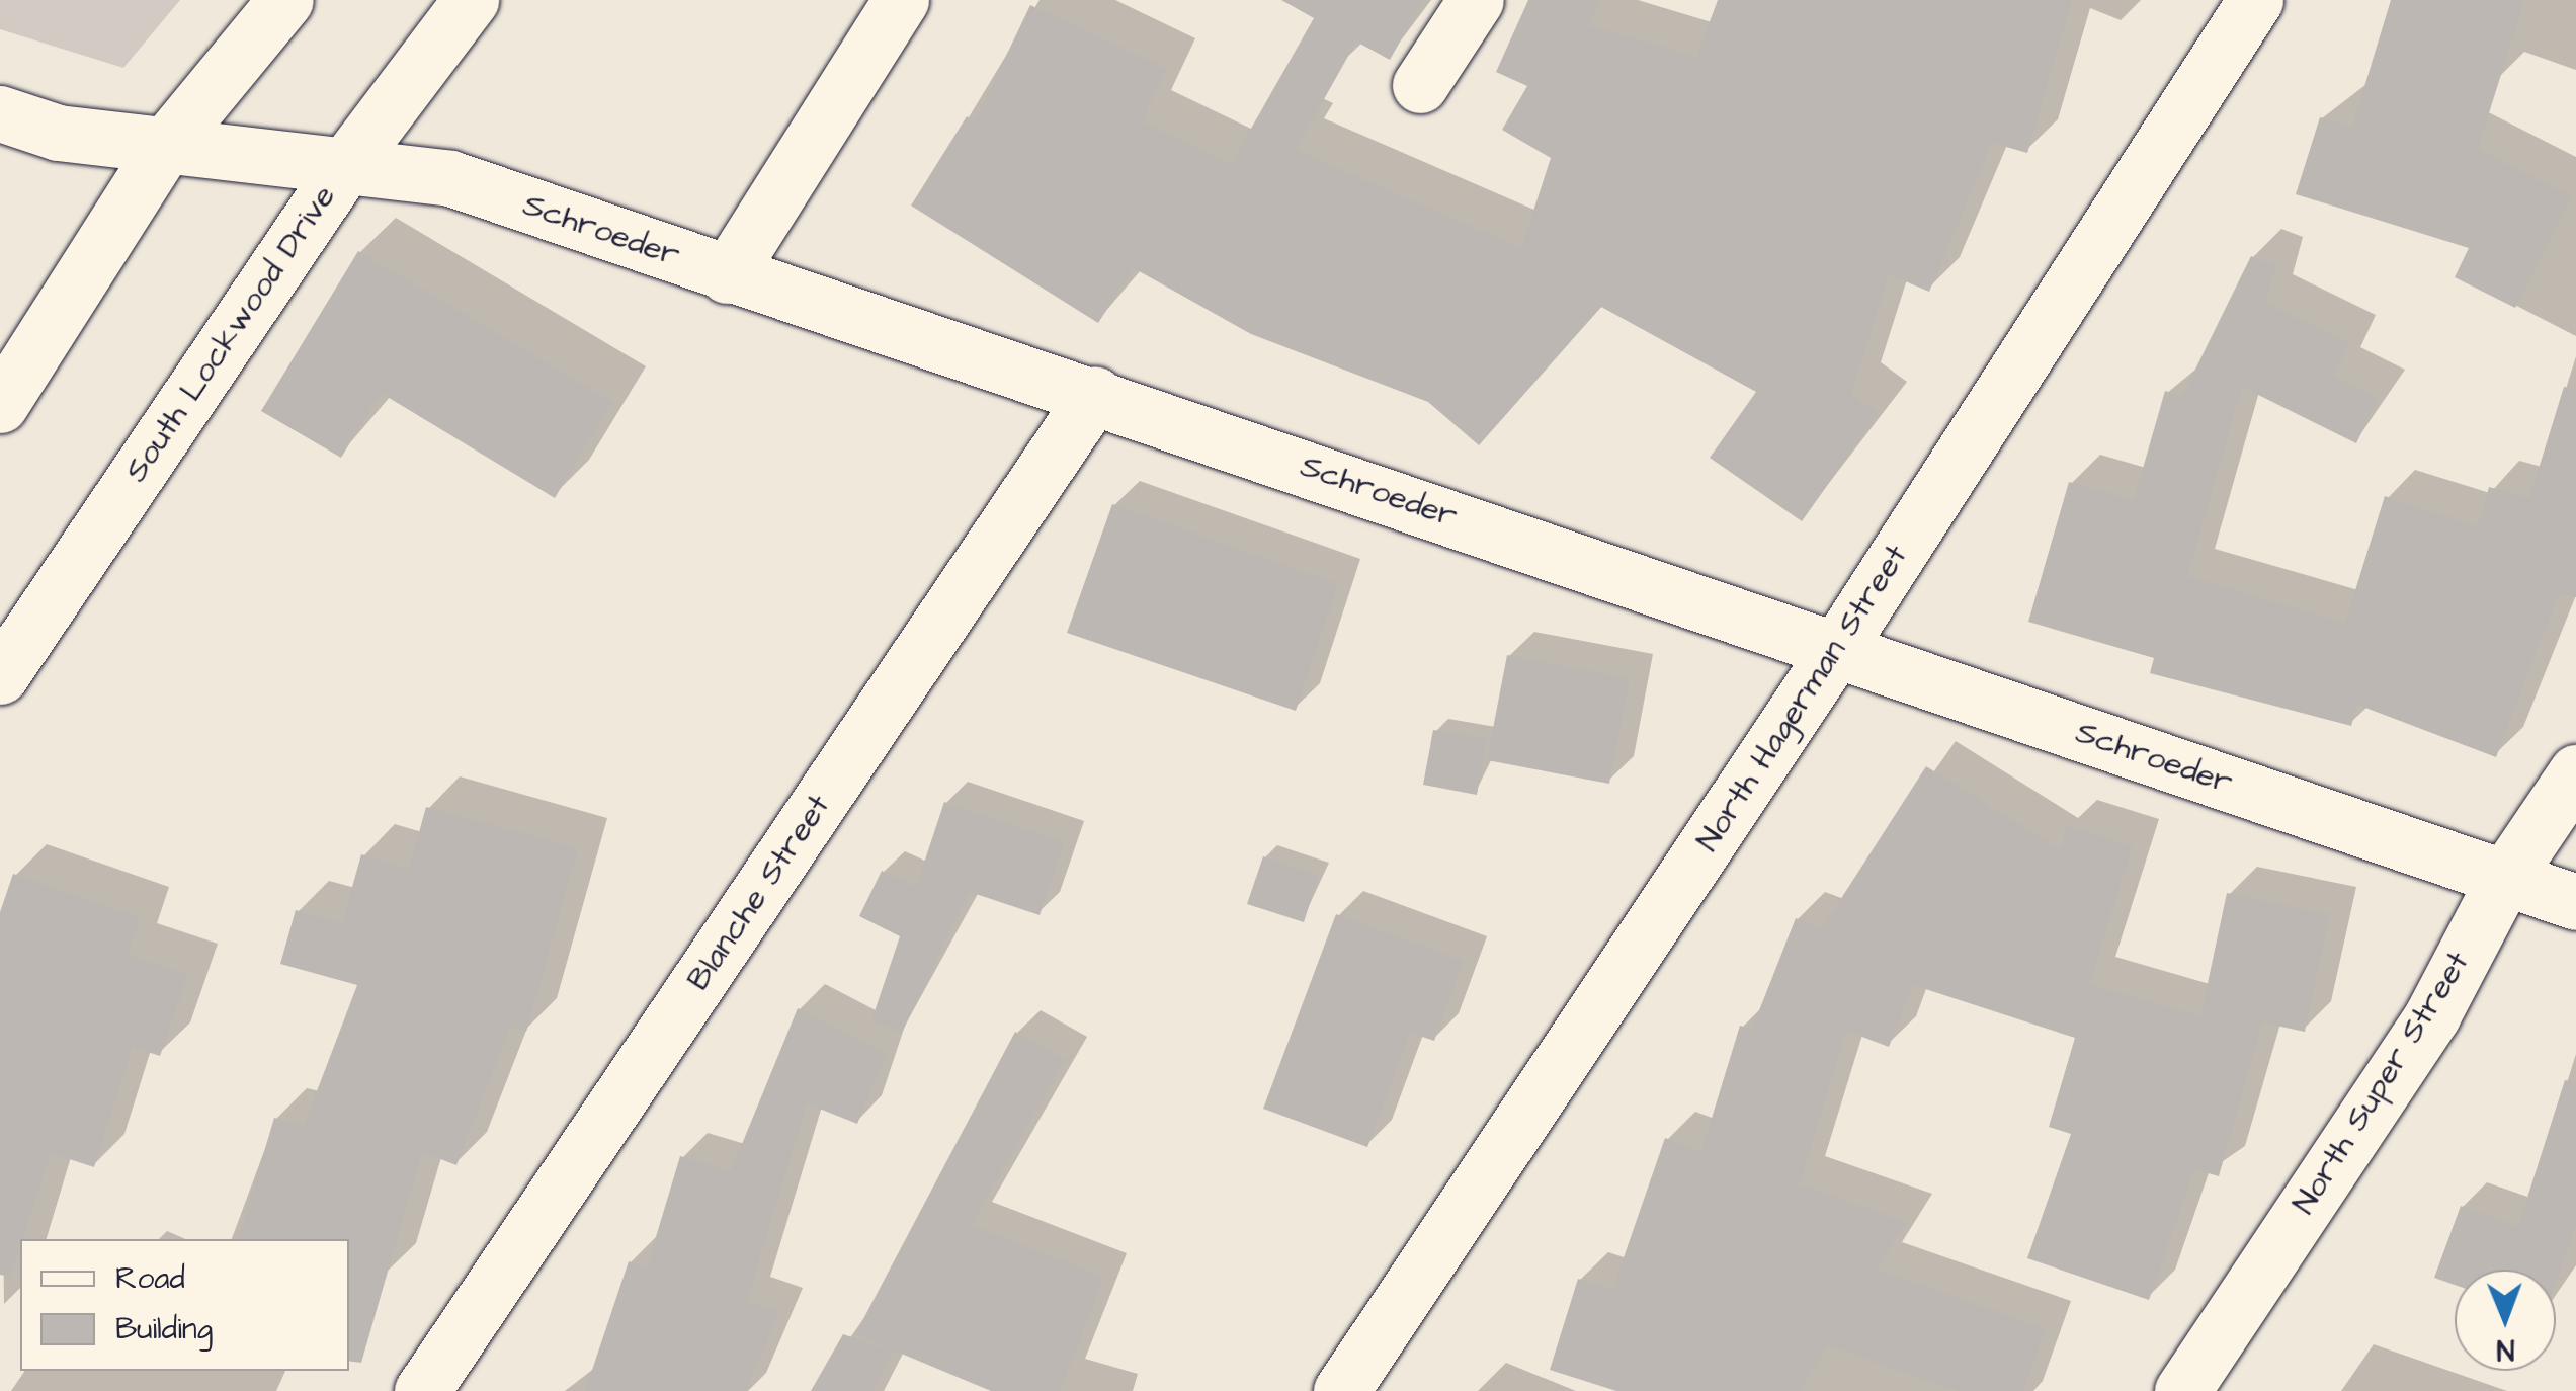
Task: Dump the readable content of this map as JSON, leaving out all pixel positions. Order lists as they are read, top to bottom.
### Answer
{
  "streets": {
    "street": [
      "Schroeder",
      "South Lockwood Drive",
      "North Hagerman Street",
      "Blanche Street",
      "North Super Street"
    ]
  },
  "crossings": [
    ["Schroeder", "South Lockwood Drive"],
    ["Schroeder", "North Hagerman Street"],
    ["Schroeder", "Blanche Street"],
    ["Schroeder", "North Super Street"]
  ],
  "legend": ["Road", "Building"],
  "north": "bottom"
}
